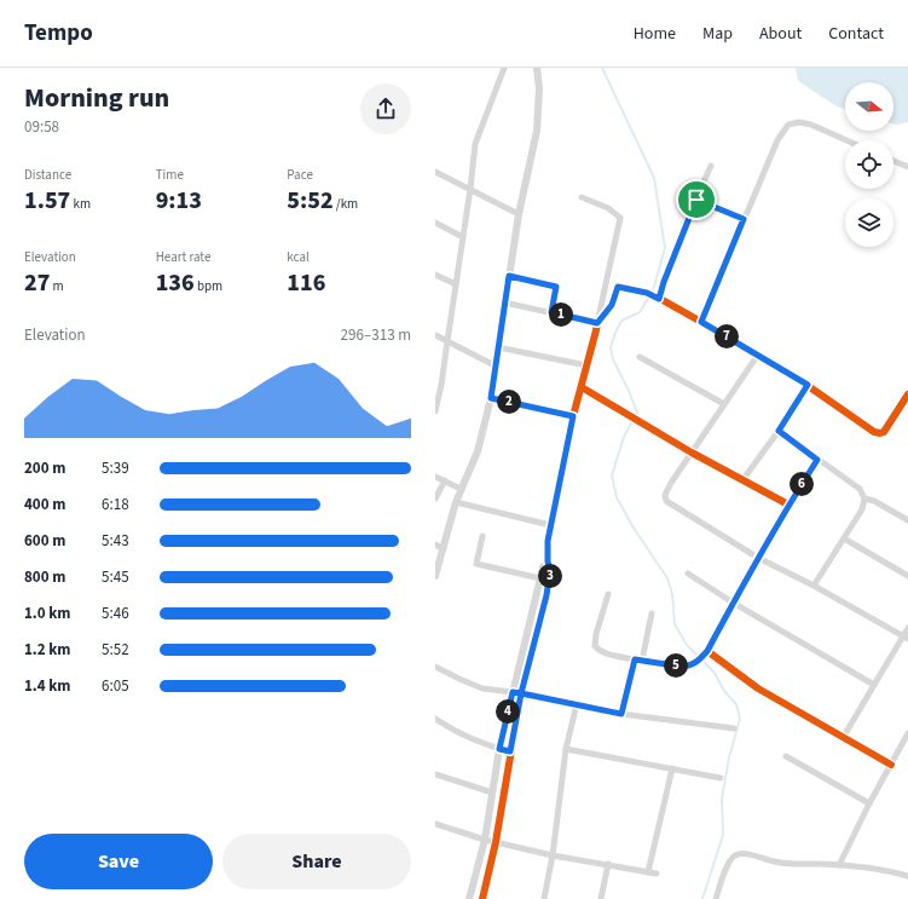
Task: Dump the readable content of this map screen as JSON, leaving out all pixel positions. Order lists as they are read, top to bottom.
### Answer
{
  "north": "right",
  "page": {
    "header": "Tempo",
    "nav": [
      "Home",
      "Map",
      "About",
      "Contact"
    ],
    "heading": ["Morning run", "09:58"],
    "stats": [
      ["Distance", "1.57 km"],
      ["Time", "9:13"],
      ["Pace", "5:52 /km"],
      ["Elevation", "27 m"],
      ["Heart rate", "136 bpm"],
      ["kcal", "116"]
    ],
    "pins": [
      "1",
      "7",
      "2",
      "6",
      "3",
      "5",
      "4"
    ],
    "chart": ["Elevation", "296–313 m"],
    "list": [
      {
        "name": "200 m",
        "note": "5:39"
      },
      {
        "name": "400 m",
        "note": "6:18"
      },
      {
        "name": "600 m",
        "note": "5:43"
      },
      {
        "name": "800 m",
        "note": "5:45"
      },
      {
        "name": "1.0 km",
        "note": "5:46"
      },
      {
        "name": "1.2 km",
        "note": "5:52"
      },
      {
        "name": "1.4 km",
        "note": "6:05"
      }
    ],
    "buttons": ["Save", "Share"]
  }
}
